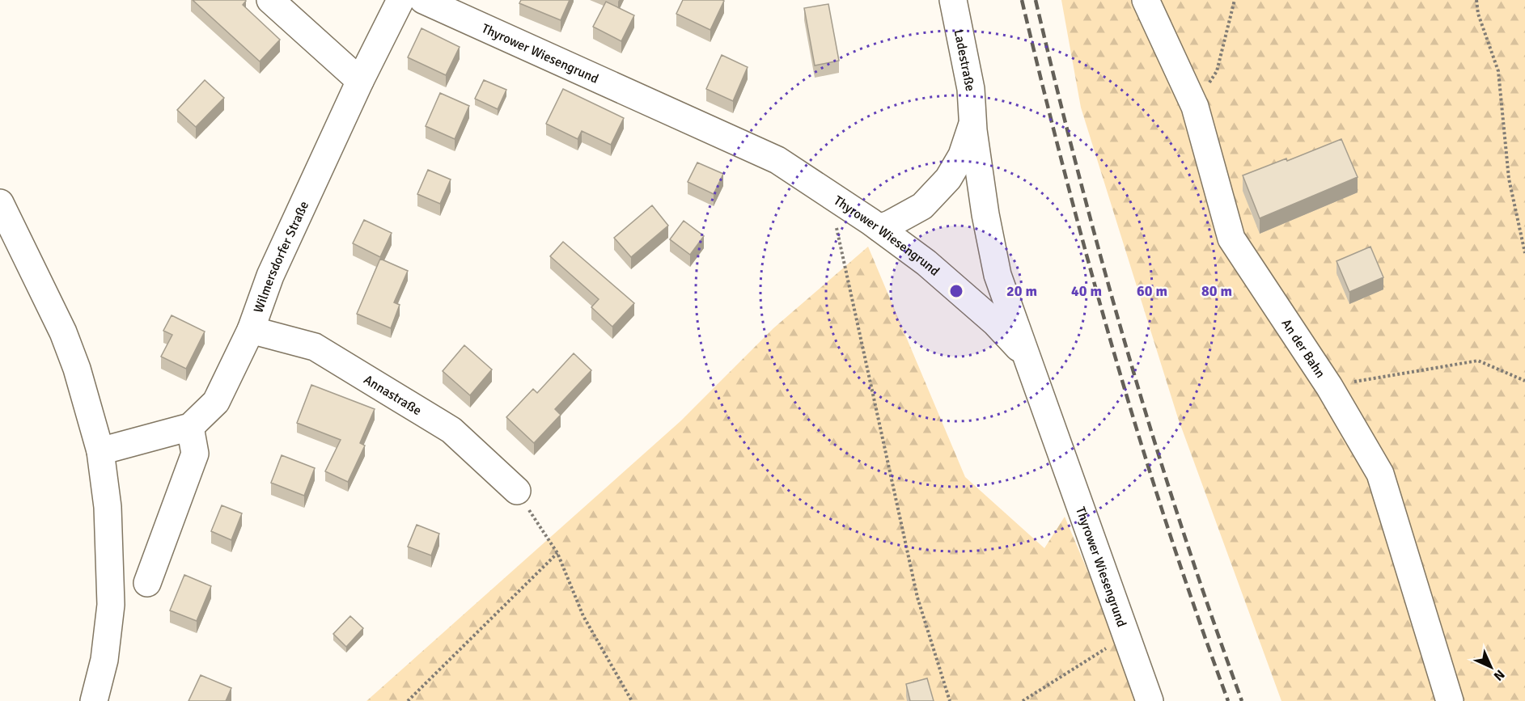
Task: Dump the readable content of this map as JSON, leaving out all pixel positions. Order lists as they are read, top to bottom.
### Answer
{
  "streets": {
    "street": [
      "Thyrower Wiesengrund",
      "Ladestraße",
      "Wilmersdorfer Straße",
      "An der Bahn",
      "Annastraße"
    ]
  },
  "crossings": [
    ["Thyrower Wiesengrund", "Ladestraße"],
    ["Wilmersdorfer Straße", "Annastraße"]
  ],
  "north": "bottom right",
  "rings": [
    "20 m",
    "40 m",
    "60 m",
    "80 m"
  ]
}
